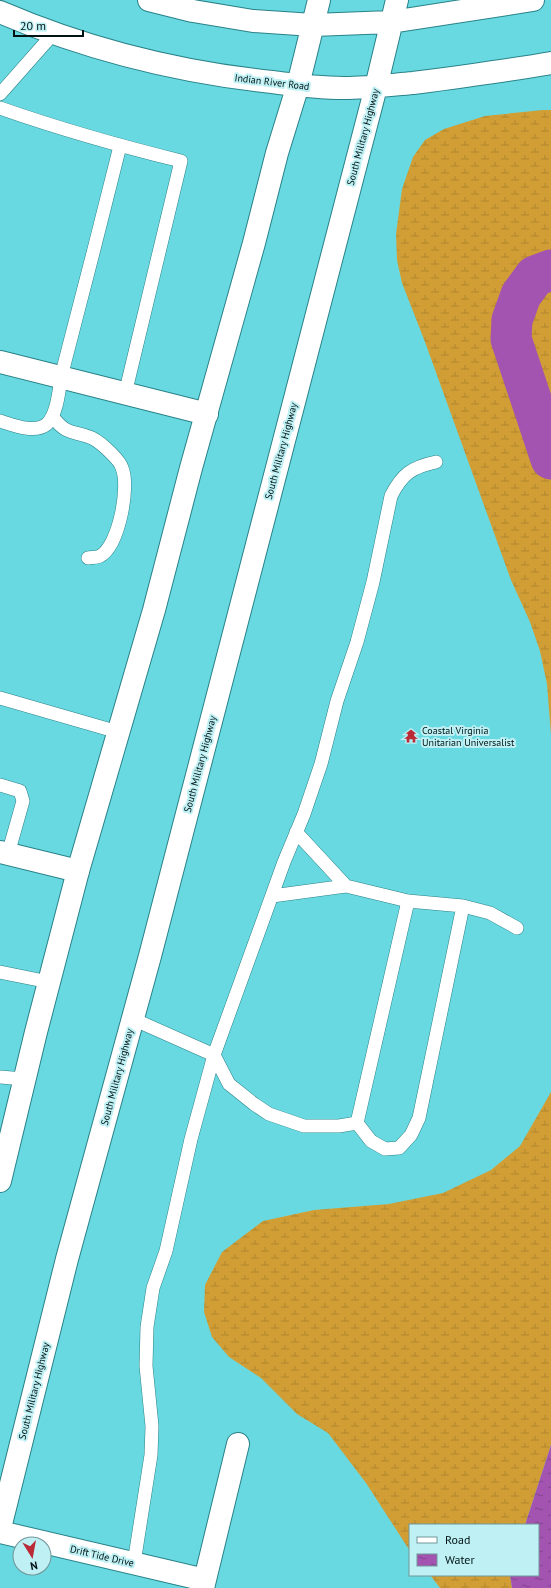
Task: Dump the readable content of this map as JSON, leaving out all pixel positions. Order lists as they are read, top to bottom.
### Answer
{
  "streets": {
    "main road": ["Indian River Road", "South Military Highway", "Drift Tide Drive"]
  },
  "crossings": [
    ["Indian River Road", "South Military Highway"]
  ],
  "places": {
    "temple": ["Coastal Virginia Unitarian Universalist"]
  },
  "legend": ["Road", "Water"],
  "scale_bar": "20 m",
  "north": "bottom"
}
